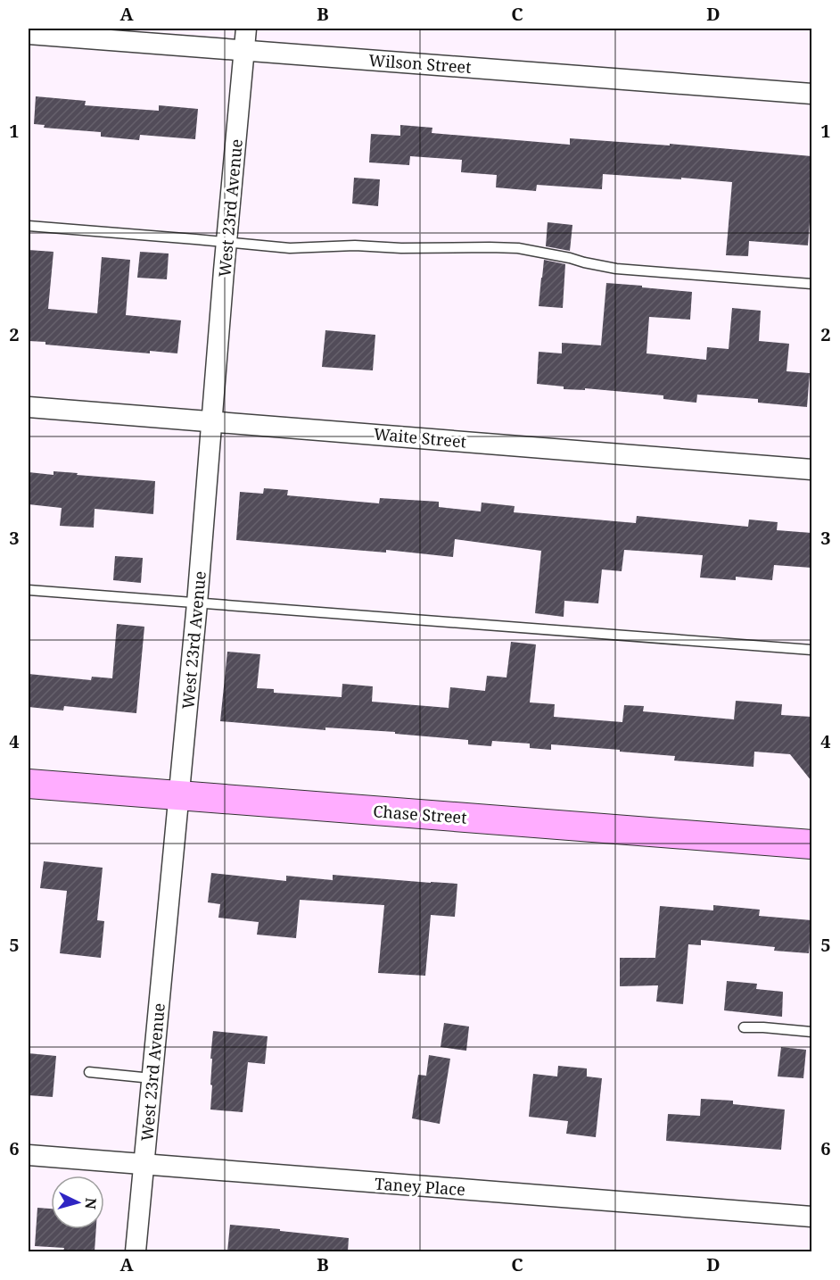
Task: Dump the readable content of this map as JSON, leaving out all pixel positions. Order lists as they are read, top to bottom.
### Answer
{
  "streets": {
    "street": [
      "Wilson Street",
      "West 23rd Avenue",
      "Waite Street",
      "Chase Street",
      "Taney Place"
    ]
  },
  "crossings": [
    ["Wilson Street", "West 23rd Avenue"],
    ["West 23rd Avenue", "Waite Street"],
    ["West 23rd Avenue", "Chase Street"],
    ["West 23rd Avenue", "Taney Place"]
  ],
  "north": "right",
  "grid": {
    "columns": [
      "A",
      "B",
      "C",
      "D"
    ],
    "rows": [
      "1",
      "2",
      "3",
      "4",
      "5",
      "6"
    ]
  }
}
